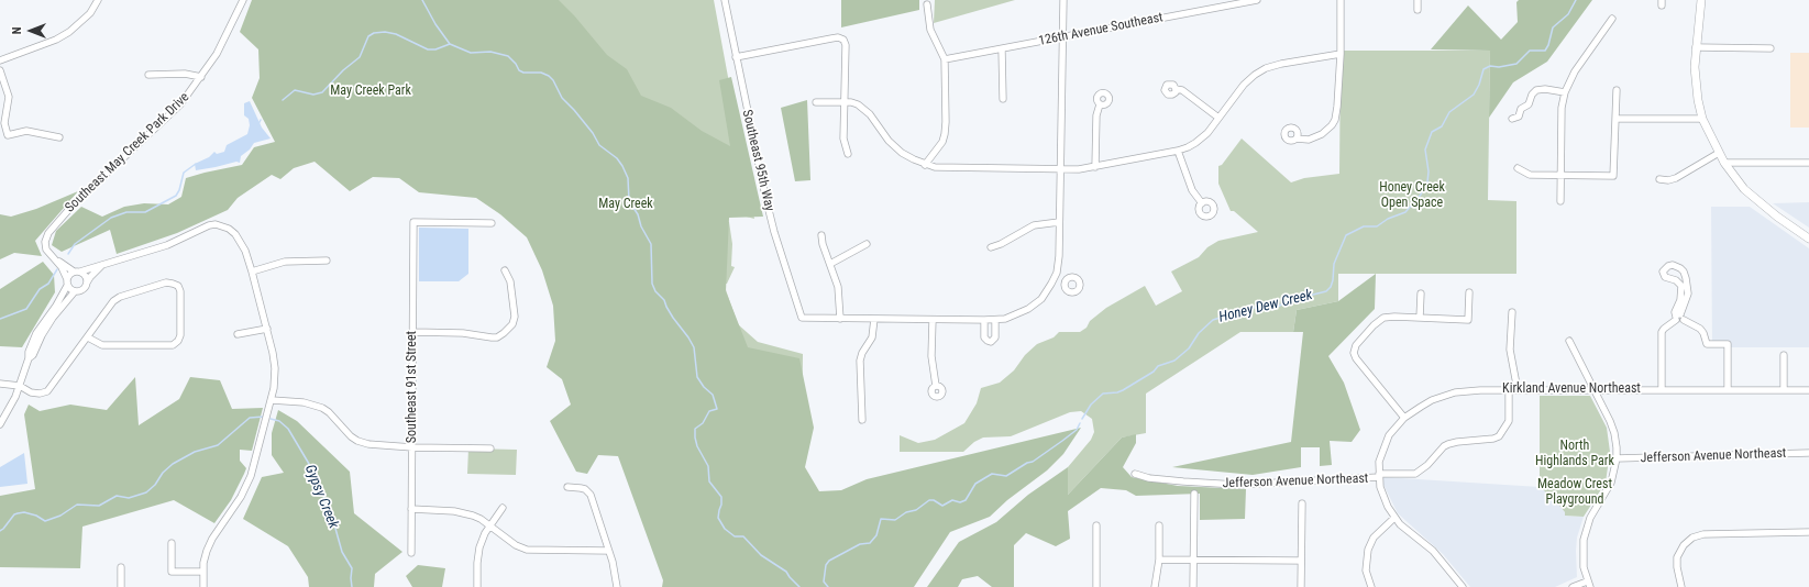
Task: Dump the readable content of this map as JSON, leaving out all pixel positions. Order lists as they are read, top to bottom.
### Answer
{
  "streets": {
    "street": [
      "126th Avenue Southeast",
      "Southeast May Creek Park Drive",
      "Southeast 95th Way",
      "Southeast 91st Street",
      "Kirkland Avenue Northeast",
      "Jefferson Avenue Northeast"
    ]
  },
  "crossings": [
    ["Kirkland Avenue Northeast", "Jefferson Avenue Northeast"]
  ],
  "water": ["Honey Dew Creek", "Gypsy Creek"],
  "parks": [
    "May Creek Park",
    "Honey Creek Open Space",
    "May Creek",
    "North Highlands Park",
    "Meadow Crest Playground"
  ],
  "north": "left"
}
